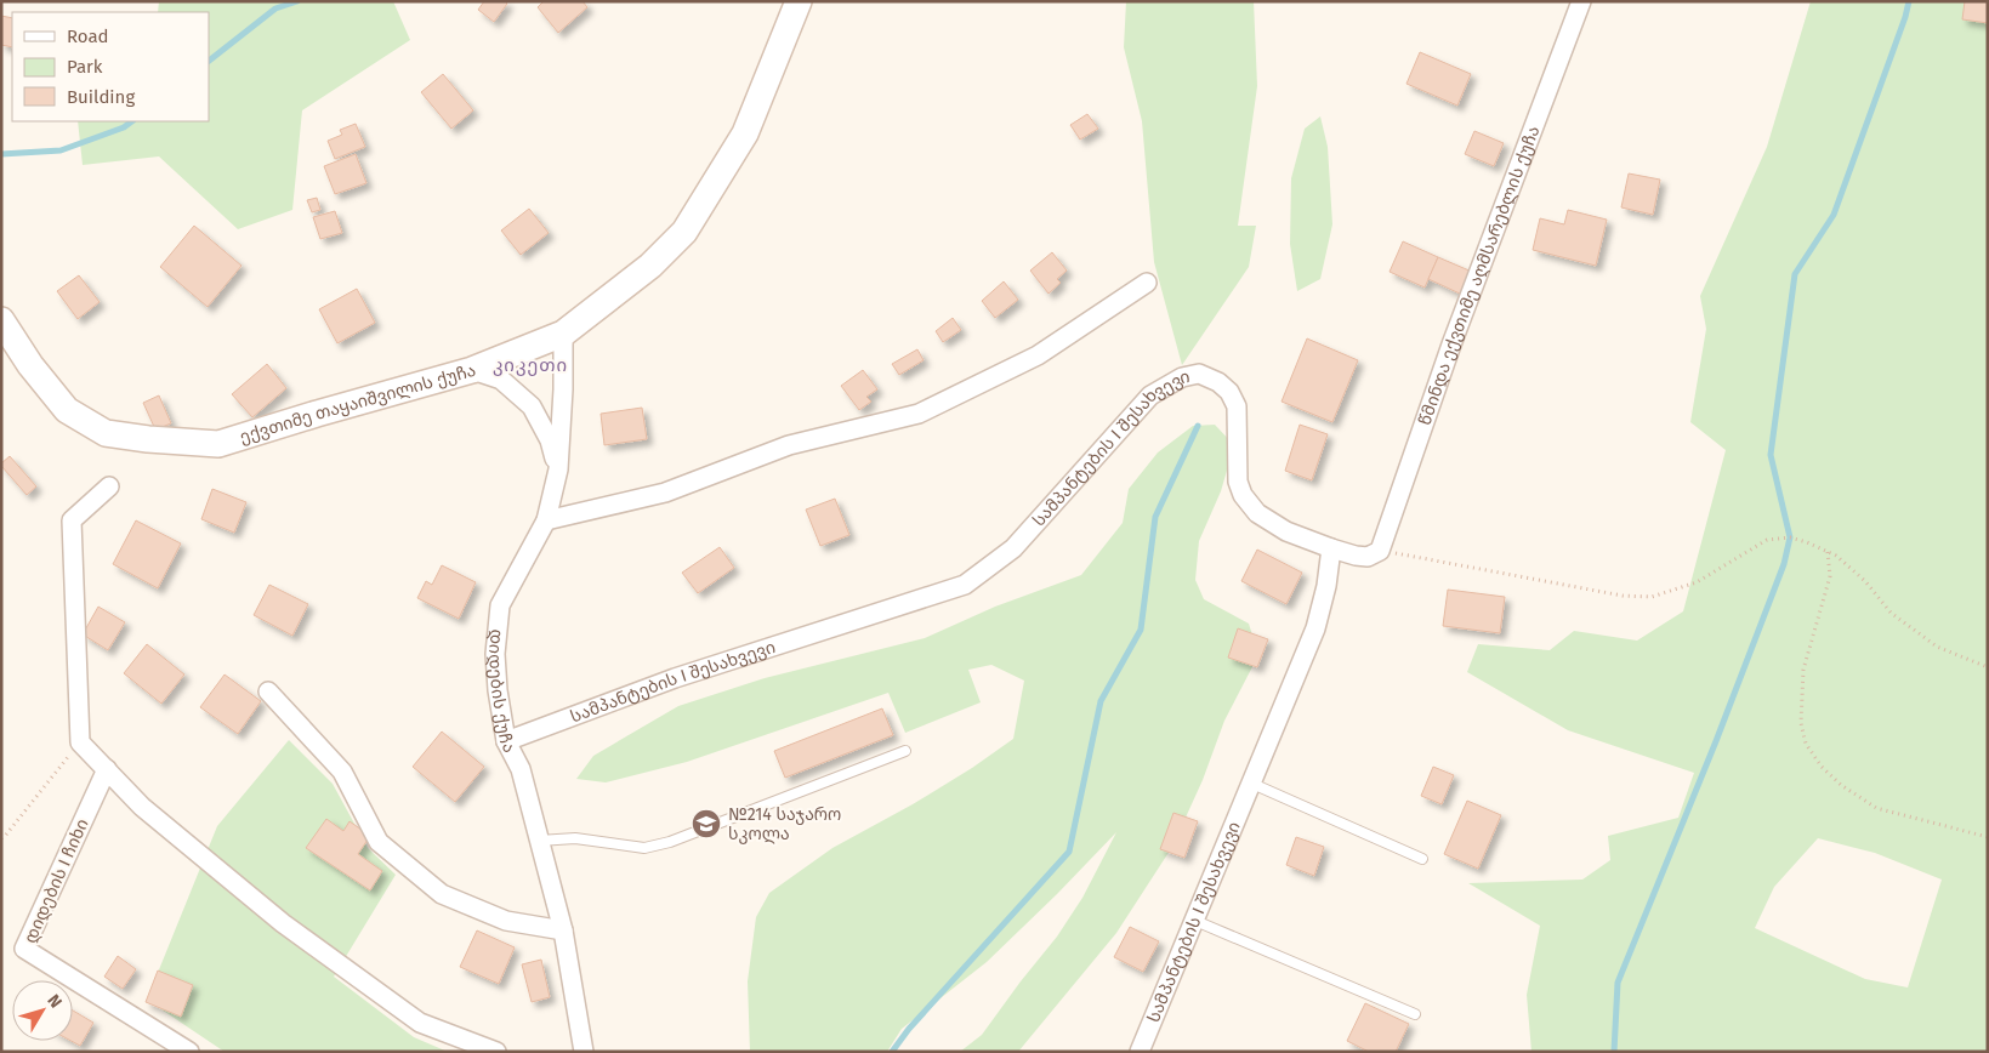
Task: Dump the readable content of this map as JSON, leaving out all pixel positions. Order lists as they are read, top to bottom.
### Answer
{
  "streets": {
    "street": [
      "წმინდა ექვთიმე აღმსარებლის ქუჩა",
      "ექვთიმე თაყაიშვილის ქუჩა",
      "სამპანტების I შესახვევი",
      "დიდების ქუჩა",
      "დიდების I ჩიხი"
    ]
  },
  "crossings": [
    ["ექვთიმე თაყაიშვილის ქუჩა", "დიდების ქუჩა"],
    ["სამპანტების I შესახვევი", "დიდების ქუჩა"]
  ],
  "districts": ["კიკეთი"],
  "places": {
    "school or university": ["№214 საჯარო სკოლა"]
  },
  "legend": ["Road", "Park", "Building"],
  "north": "top right"
}
